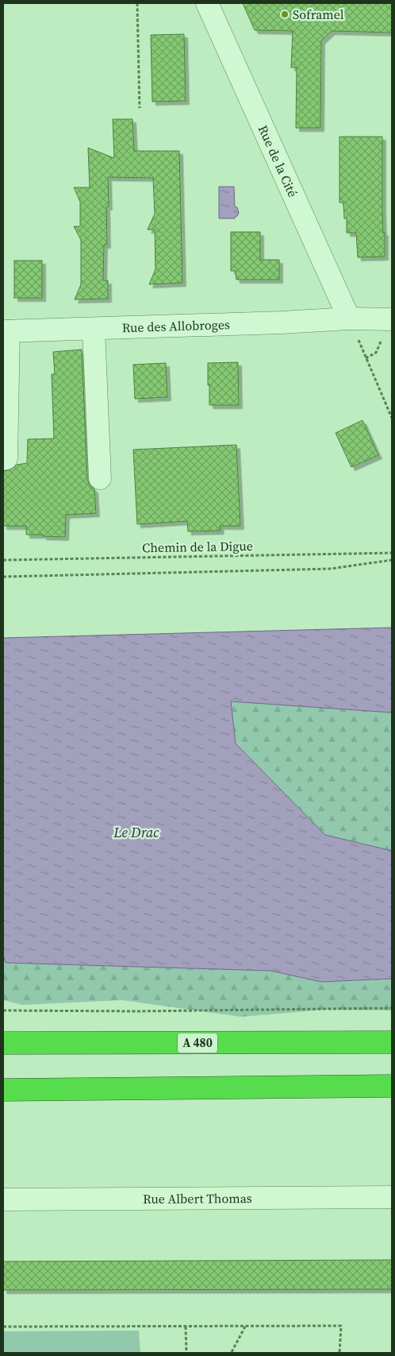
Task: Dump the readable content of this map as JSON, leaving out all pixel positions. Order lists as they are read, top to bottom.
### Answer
{
  "streets": {
    "highway": ["A 480"],
    "street": ["Rue de la Cité", "Rue des Allobroges", "Rue Albert Thomas"],
    "path": ["Chemin de la Digue"]
  },
  "crossings": [
    ["Rue de la Cité", "Rue des Allobroges"]
  ],
  "water": ["Le Drac"],
  "places": ["Soframel"]
}
